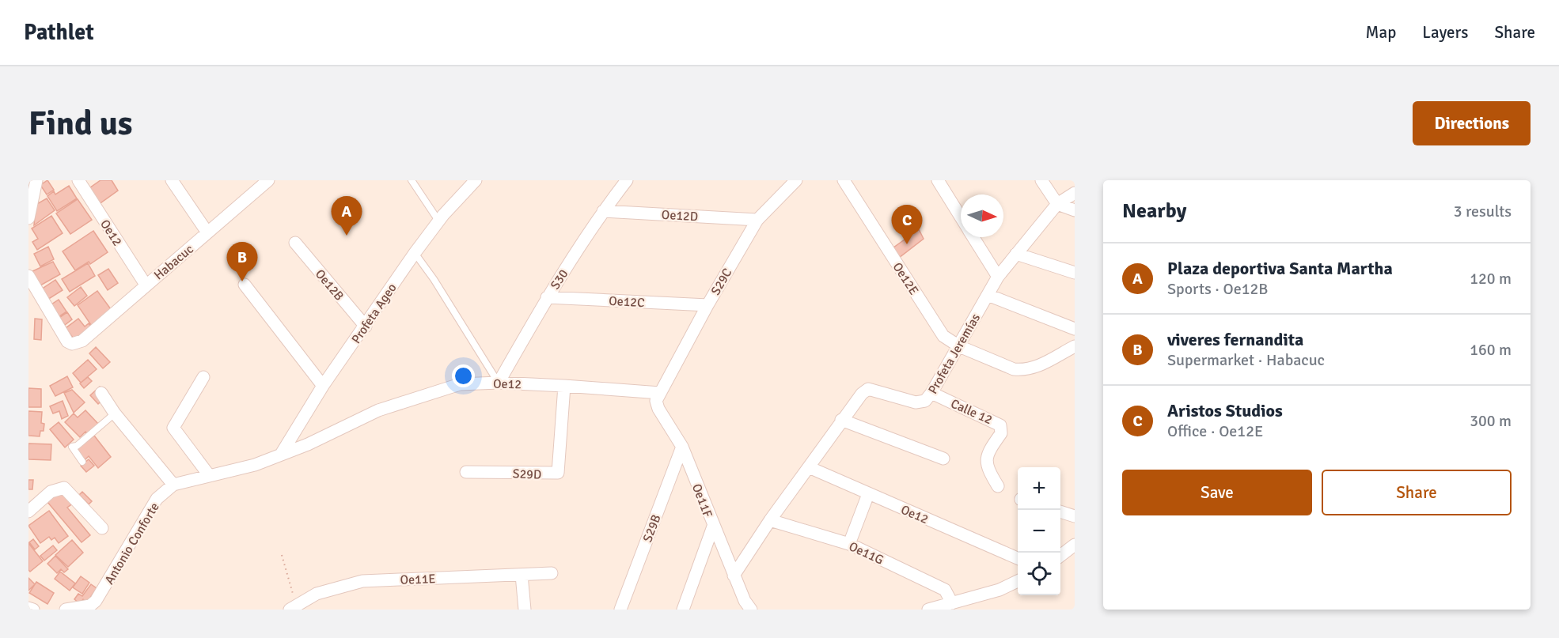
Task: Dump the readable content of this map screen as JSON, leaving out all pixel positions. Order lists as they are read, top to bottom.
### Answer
{
  "streets": {
    "street": [
      "Oe12D",
      "Oe12",
      "Habacuc",
      "Oe12E",
      "S30",
      "S29C",
      "Oe12B",
      "Oe12C",
      "Profeta Ageo",
      "Profeta Jeremías",
      "Calle 12",
      "S29D",
      "Oe11F",
      "S29B",
      "Antonio Conforte",
      "Oe11G",
      "Oe11E"
    ]
  },
  "crossings": [
    ["Oe12D", "S30"],
    ["Oe12D", "S29C"],
    ["Oe12", "Habacuc"],
    ["Oe12", "S30"],
    ["Oe12", "S29C"],
    ["Oe12", "Profeta Ageo"],
    ["Oe12", "Profeta Jeremías"],
    ["Oe12", "S29D"],
    ["Oe12", "Oe11F"],
    ["Oe12", "Antonio Conforte"],
    ["Oe12E", "Profeta Jeremías"],
    ["S30", "Oe12C"],
    ["S29C", "Oe12C"],
    ["S29C", "Oe11F"],
    ["Oe12B", "Profeta Ageo"],
    ["Profeta Ageo", "Antonio Conforte"],
    ["Profeta Jeremías", "Calle 12"],
    ["Profeta Jeremías", "Oe11F"],
    ["Profeta Jeremías", "Oe11G"],
    ["Oe11F", "S29B"]
  ],
  "north": "right",
  "page": {
    "header": "Pathlet",
    "nav": ["Map", "Layers", "Share"],
    "buttons": [
      "Directions",
      ["Save", "Share"]
    ],
    "title": "Find us",
    "heading": ["Nearby", "3 results"],
    "pins": ["A", "C", "B"],
    "list": [
      {
        "mark": "A",
        "name": "Plaza deportiva Santa Martha",
        "note": "Sports · Oe12B",
        "value": "120 m"
      },
      {
        "mark": "B",
        "name": "viveres fernandita",
        "note": "Supermarket · Habacuc",
        "value": "160 m"
      },
      {
        "mark": "C",
        "name": "Aristos Studios",
        "note": "Office · Oe12E",
        "value": "300 m"
      }
    ],
    "map_buttons": ["+", "−"]
  }
}
